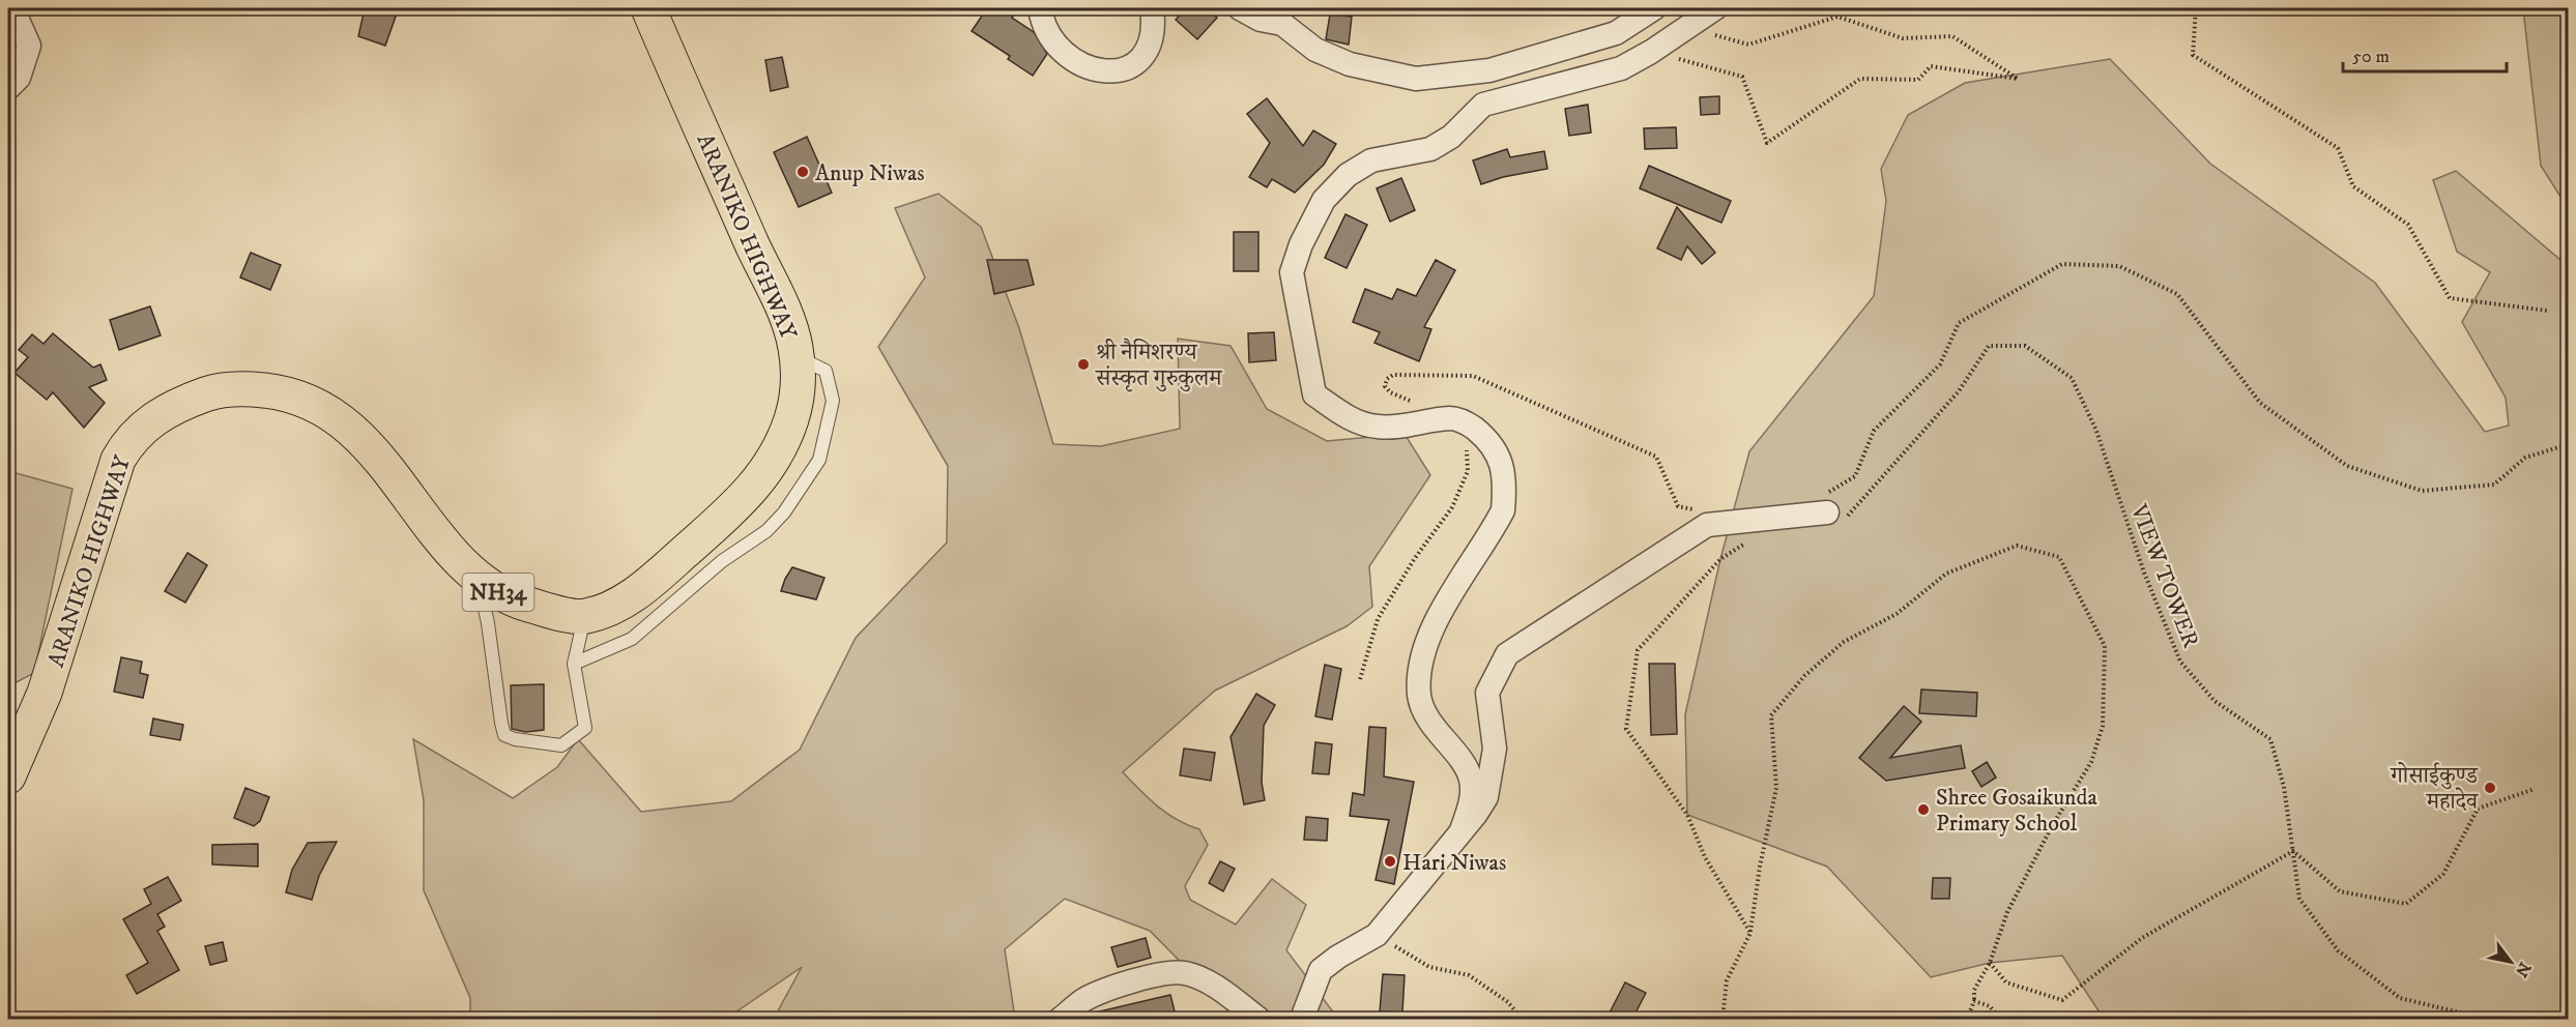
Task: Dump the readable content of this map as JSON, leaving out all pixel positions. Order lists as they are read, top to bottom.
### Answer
{
  "streets": {
    "highway": ["ARANIKO HIGHWAY", "NH34"],
    "path": ["VIEW TOWER"]
  },
  "places": [
    "Anup Niwas",
    "श्री नैमिशरण्य संस्कृत गुरुकुलम",
    "गोसाईकुण्ड महादेव",
    "Shree Gosaikunda Primary School",
    "Hari Niwas"
  ],
  "scale_bar": "50 m",
  "north": "bottom right"
}
